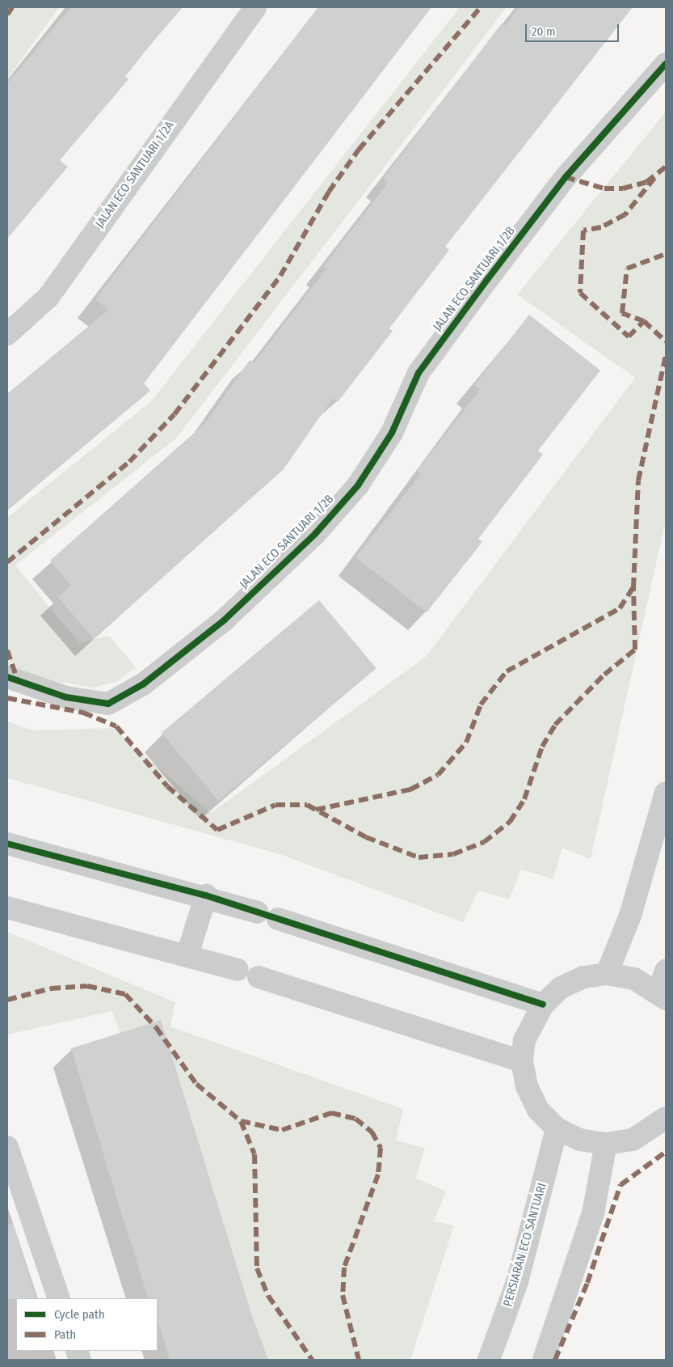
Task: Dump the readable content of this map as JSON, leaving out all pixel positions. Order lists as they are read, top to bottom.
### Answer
{
  "streets": {
    "street": ["JALAN ECO SANTUARI 1/2A", "JALAN ECO SANTUARI 1/2B", "PERSIARAN ECO SANTUARI"]
  },
  "legend": ["Cycle path", "Path"],
  "scale_bar": "20 m"
}
